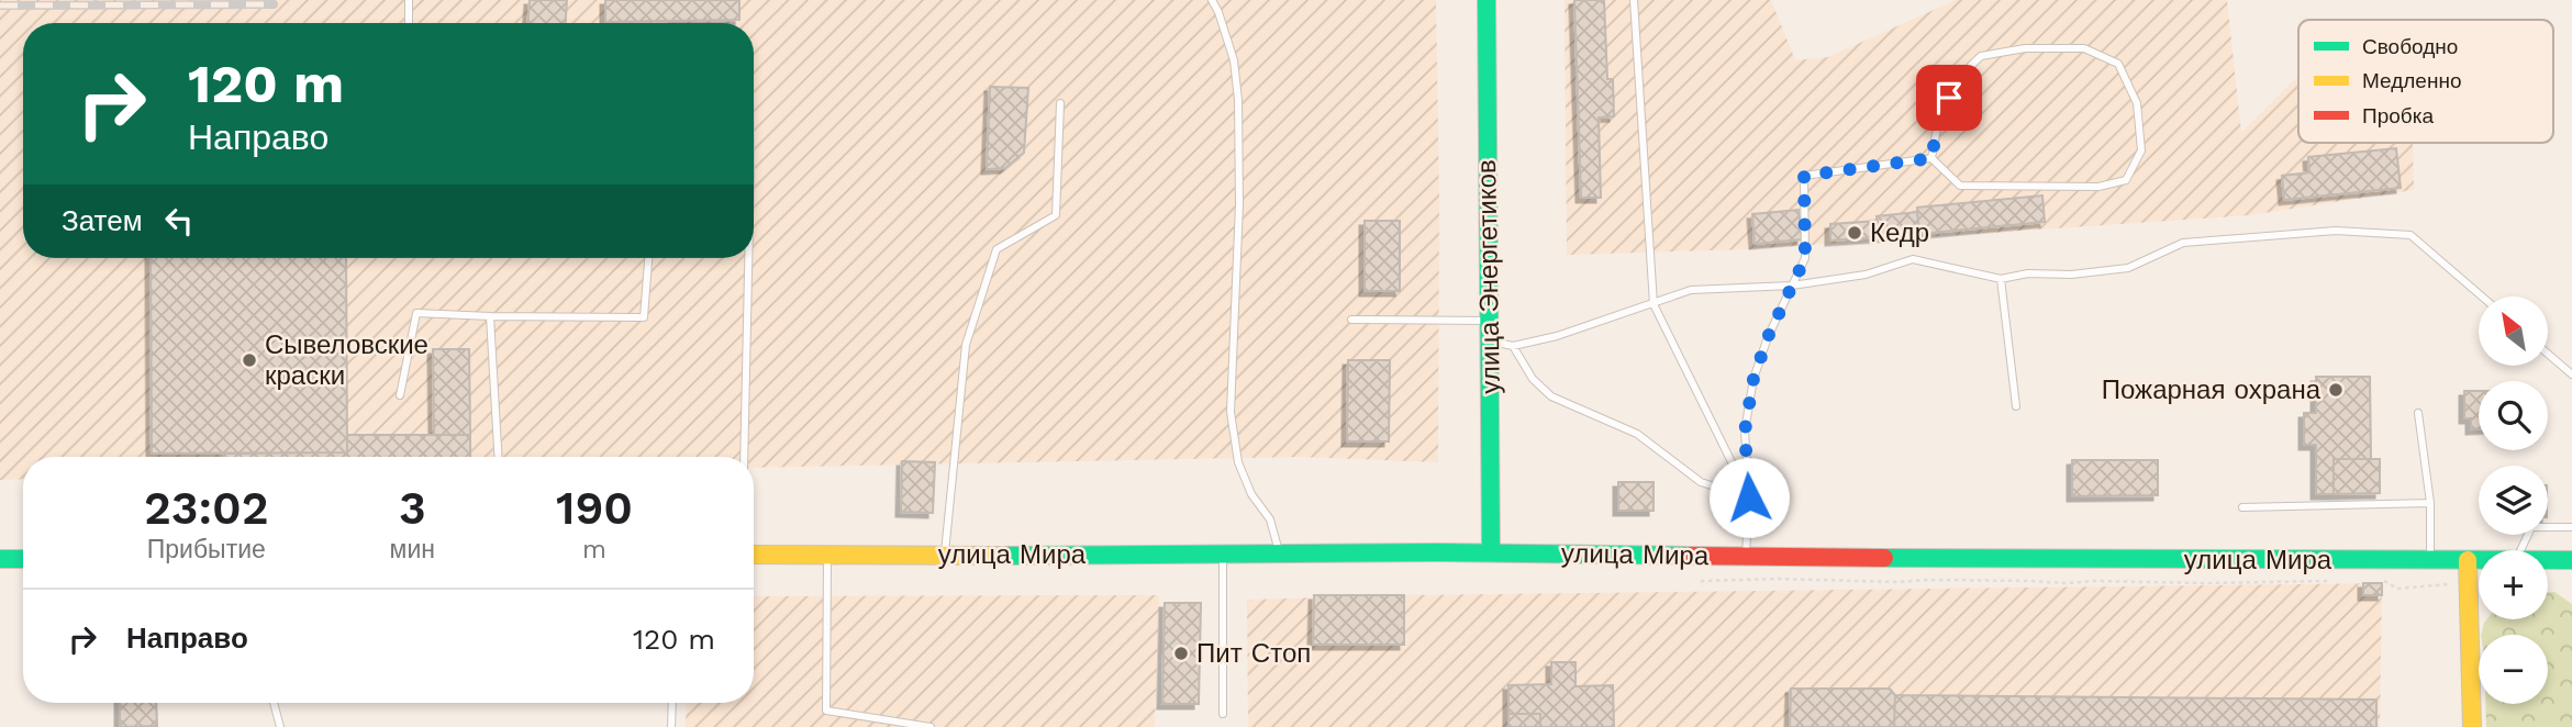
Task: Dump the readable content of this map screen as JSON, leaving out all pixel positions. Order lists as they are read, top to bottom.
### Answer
{
  "streets": {
    "main road": ["улица Энергетиков", "улица Мира"]
  },
  "crossings": [
    ["улица Энергетиков", "улица Мира"]
  ],
  "places": [
    "Кедр",
    "Сывеловские краски",
    "Пожарная охрана",
    "Пит Стоп"
  ],
  "legend": ["Свободно", "Медленно", "Пробка"],
  "north": "top left",
  "page": {
    "turn": ["120 m", "Направо"],
    "then": "Затем",
    "map_buttons": ["+", "−"],
    "eta": [
      "23:02",
      "Прибытие",
      "3",
      "мин",
      "190",
      "m"
    ],
    "list": [
      {
        "name": "Направо",
        "value": "120 m"
      }
    ]
  }
}
